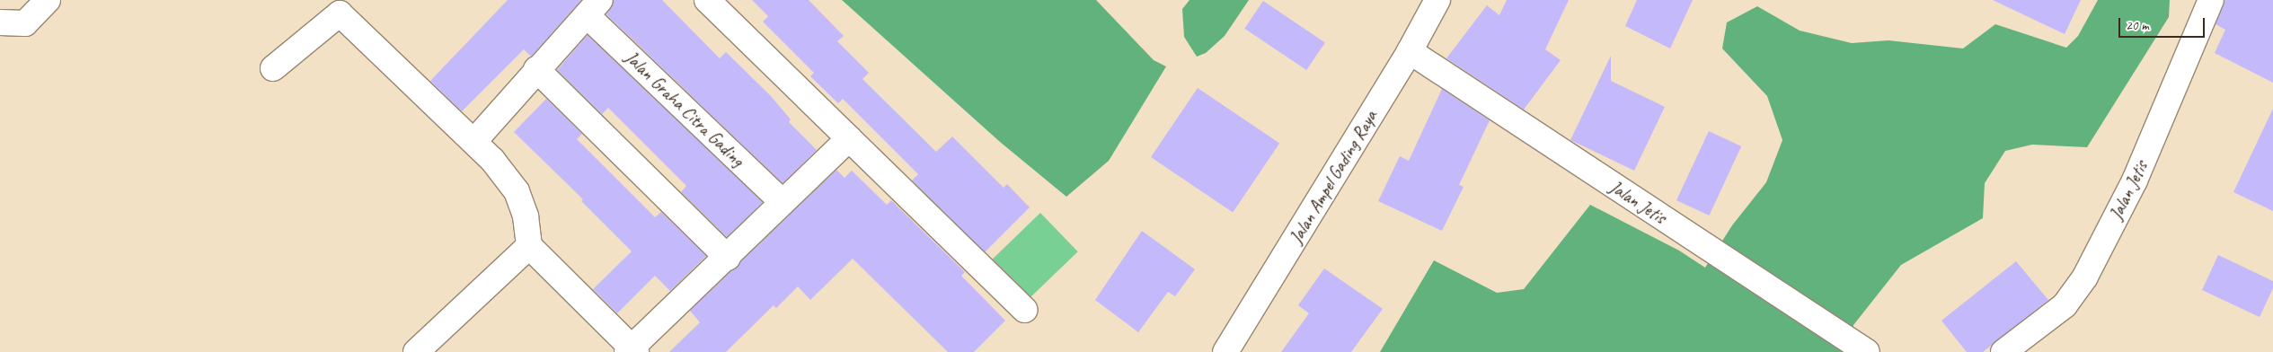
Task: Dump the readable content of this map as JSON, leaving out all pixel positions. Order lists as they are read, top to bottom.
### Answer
{
  "streets": {
    "street": ["Jalan Graha Citra Gading", "Jalan Ampel Gading Raya", "Jalan Jetis"]
  },
  "crossings": [
    ["Jalan Ampel Gading Raya", "Jalan Jetis"]
  ],
  "scale_bar": "20 m"
}
